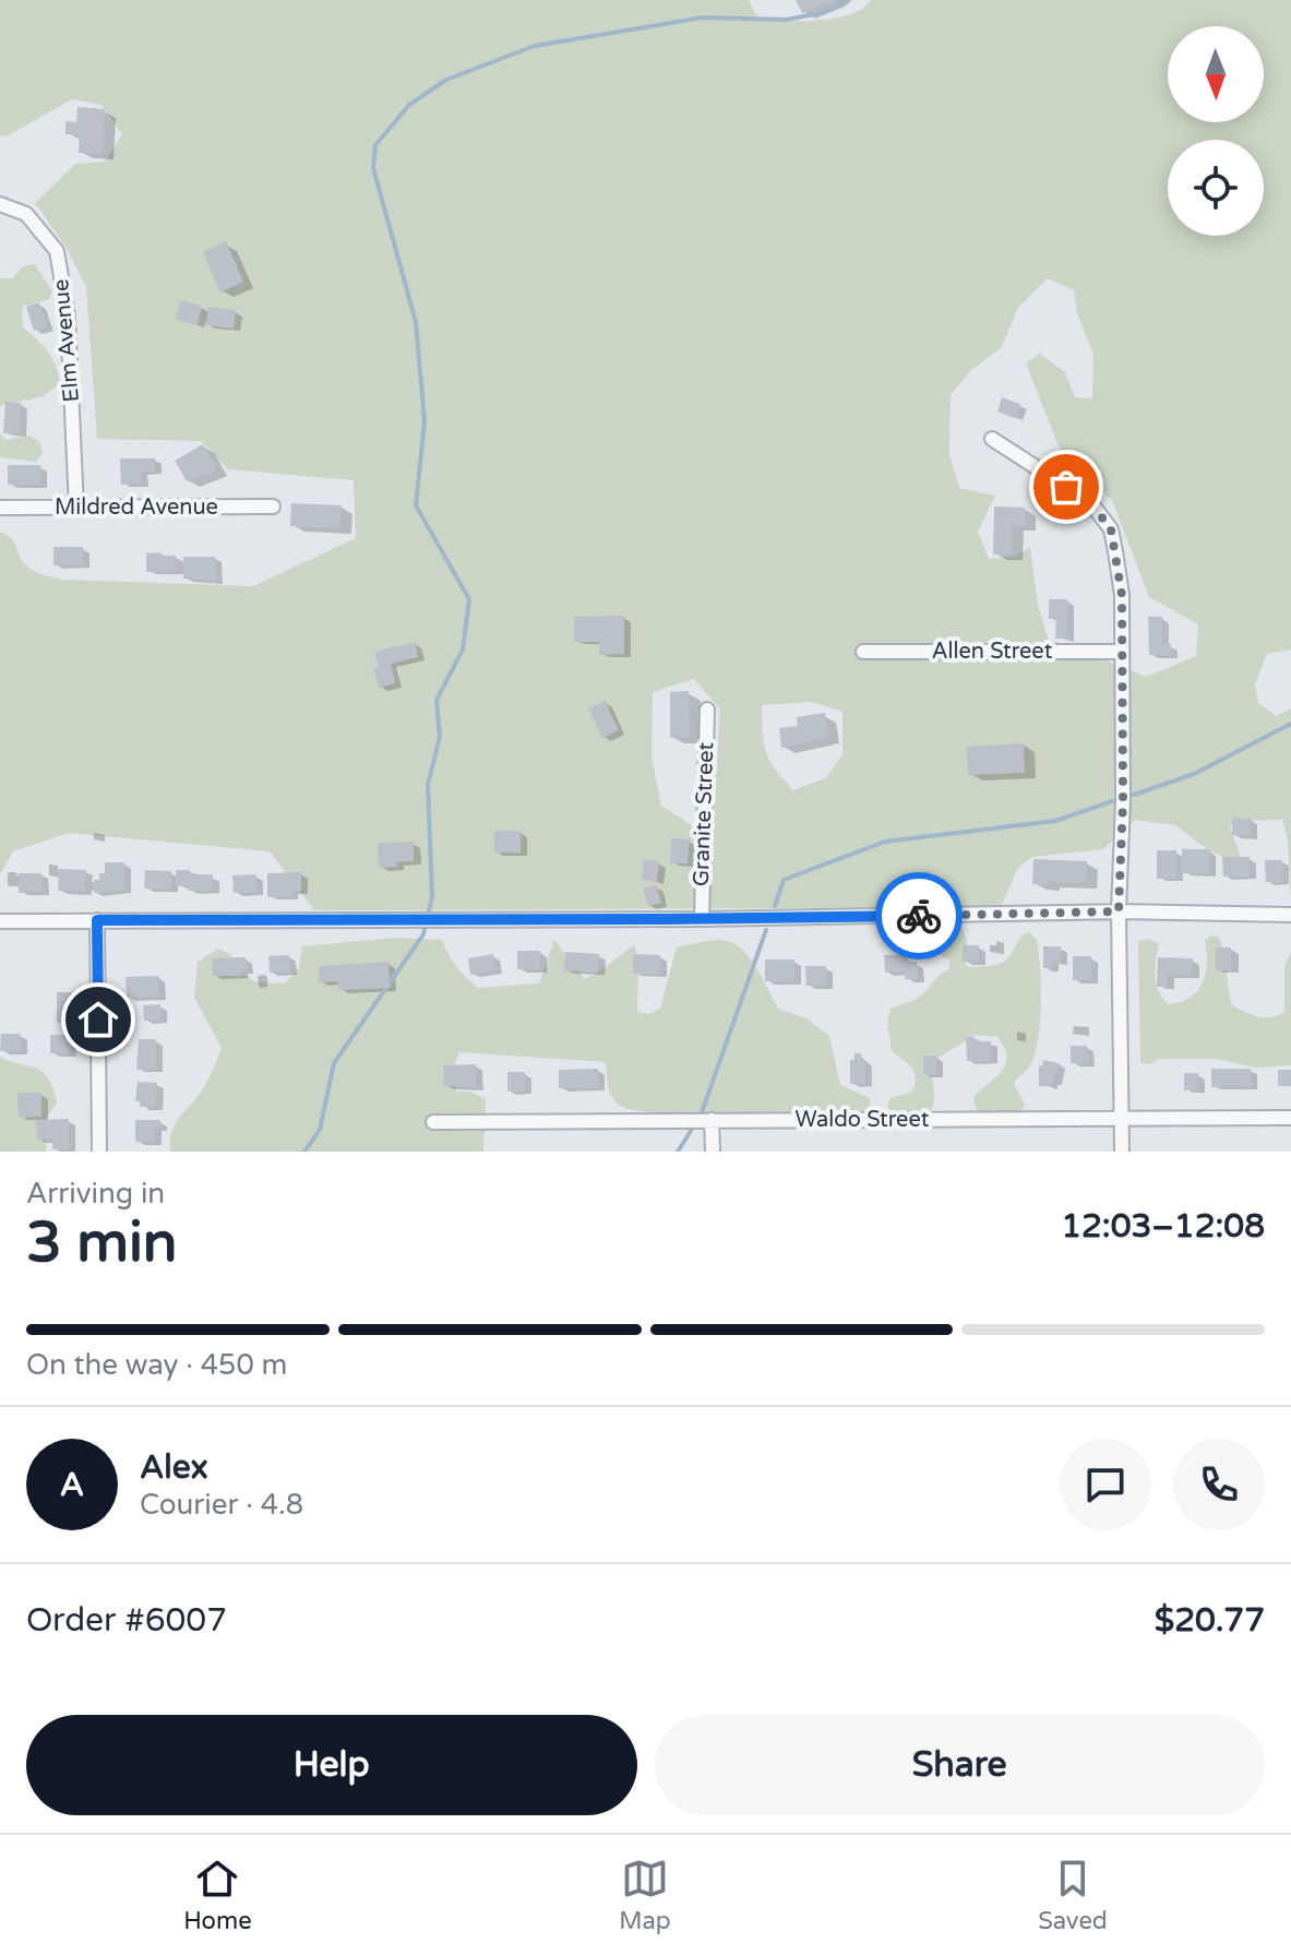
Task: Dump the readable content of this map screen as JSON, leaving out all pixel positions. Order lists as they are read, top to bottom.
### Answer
{
  "streets": {
    "street": [
      "Elm Avenue",
      "Mildred Avenue",
      "Allen Street",
      "Granite Street",
      "Waldo Street"
    ]
  },
  "crossings": [
    ["Elm Avenue", "Mildred Avenue"]
  ],
  "north": "bottom",
  "page": {
    "heading": ["3 min", "Arriving in", "12:03–12:08"],
    "panel": [
      "Alex",
      "Courier · 4.8",
      "Order #6007",
      "$20.77"
    ],
    "bar": "On the way · 450 m",
    "round": "A",
    "buttons": ["Help", "Share"],
    "tabs": ["Home", "Map", "Saved"]
  }
}
